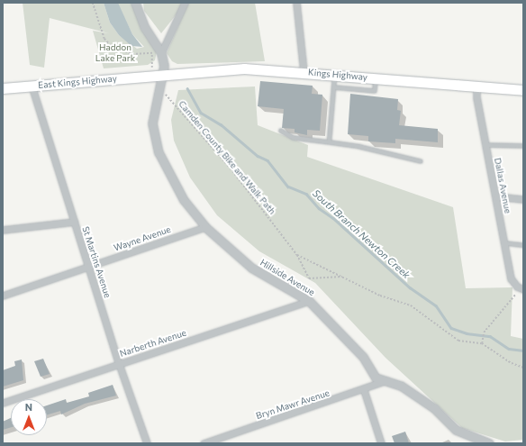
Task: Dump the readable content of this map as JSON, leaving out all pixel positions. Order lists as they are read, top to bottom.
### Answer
{
  "streets": {
    "main road": ["Kings Highway", "East Kings Highway"],
    "street": [
      "Dallas Avenue",
      "Wayne Avenue",
      "St Martins Avenue",
      "Hillside Avenue",
      "Narberth Avenue",
      "Bryn Mawr Avenue"
    ],
    "path": ["Camden County Bike and Walk Path"]
  },
  "crossings": [
    ["Kings Highway", "East Kings Highway"],
    ["Kings Highway", "Dallas Avenue"],
    ["Kings Highway", "Hillside Avenue"],
    ["East Kings Highway", "St Martins Avenue"],
    ["East Kings Highway", "Hillside Avenue"],
    ["Camden County Bike and Walk Path", "Hillside Avenue"],
    ["Wayne Avenue", "St Martins Avenue"],
    ["Wayne Avenue", "Hillside Avenue"],
    ["St Martins Avenue", "Narberth Avenue"],
    ["Hillside Avenue", "Narberth Avenue"],
    ["Hillside Avenue", "Bryn Mawr Avenue"]
  ],
  "water": ["South Branch Newton Creek"],
  "parks": ["Haddon Lake Park"],
  "north": "top"
}
